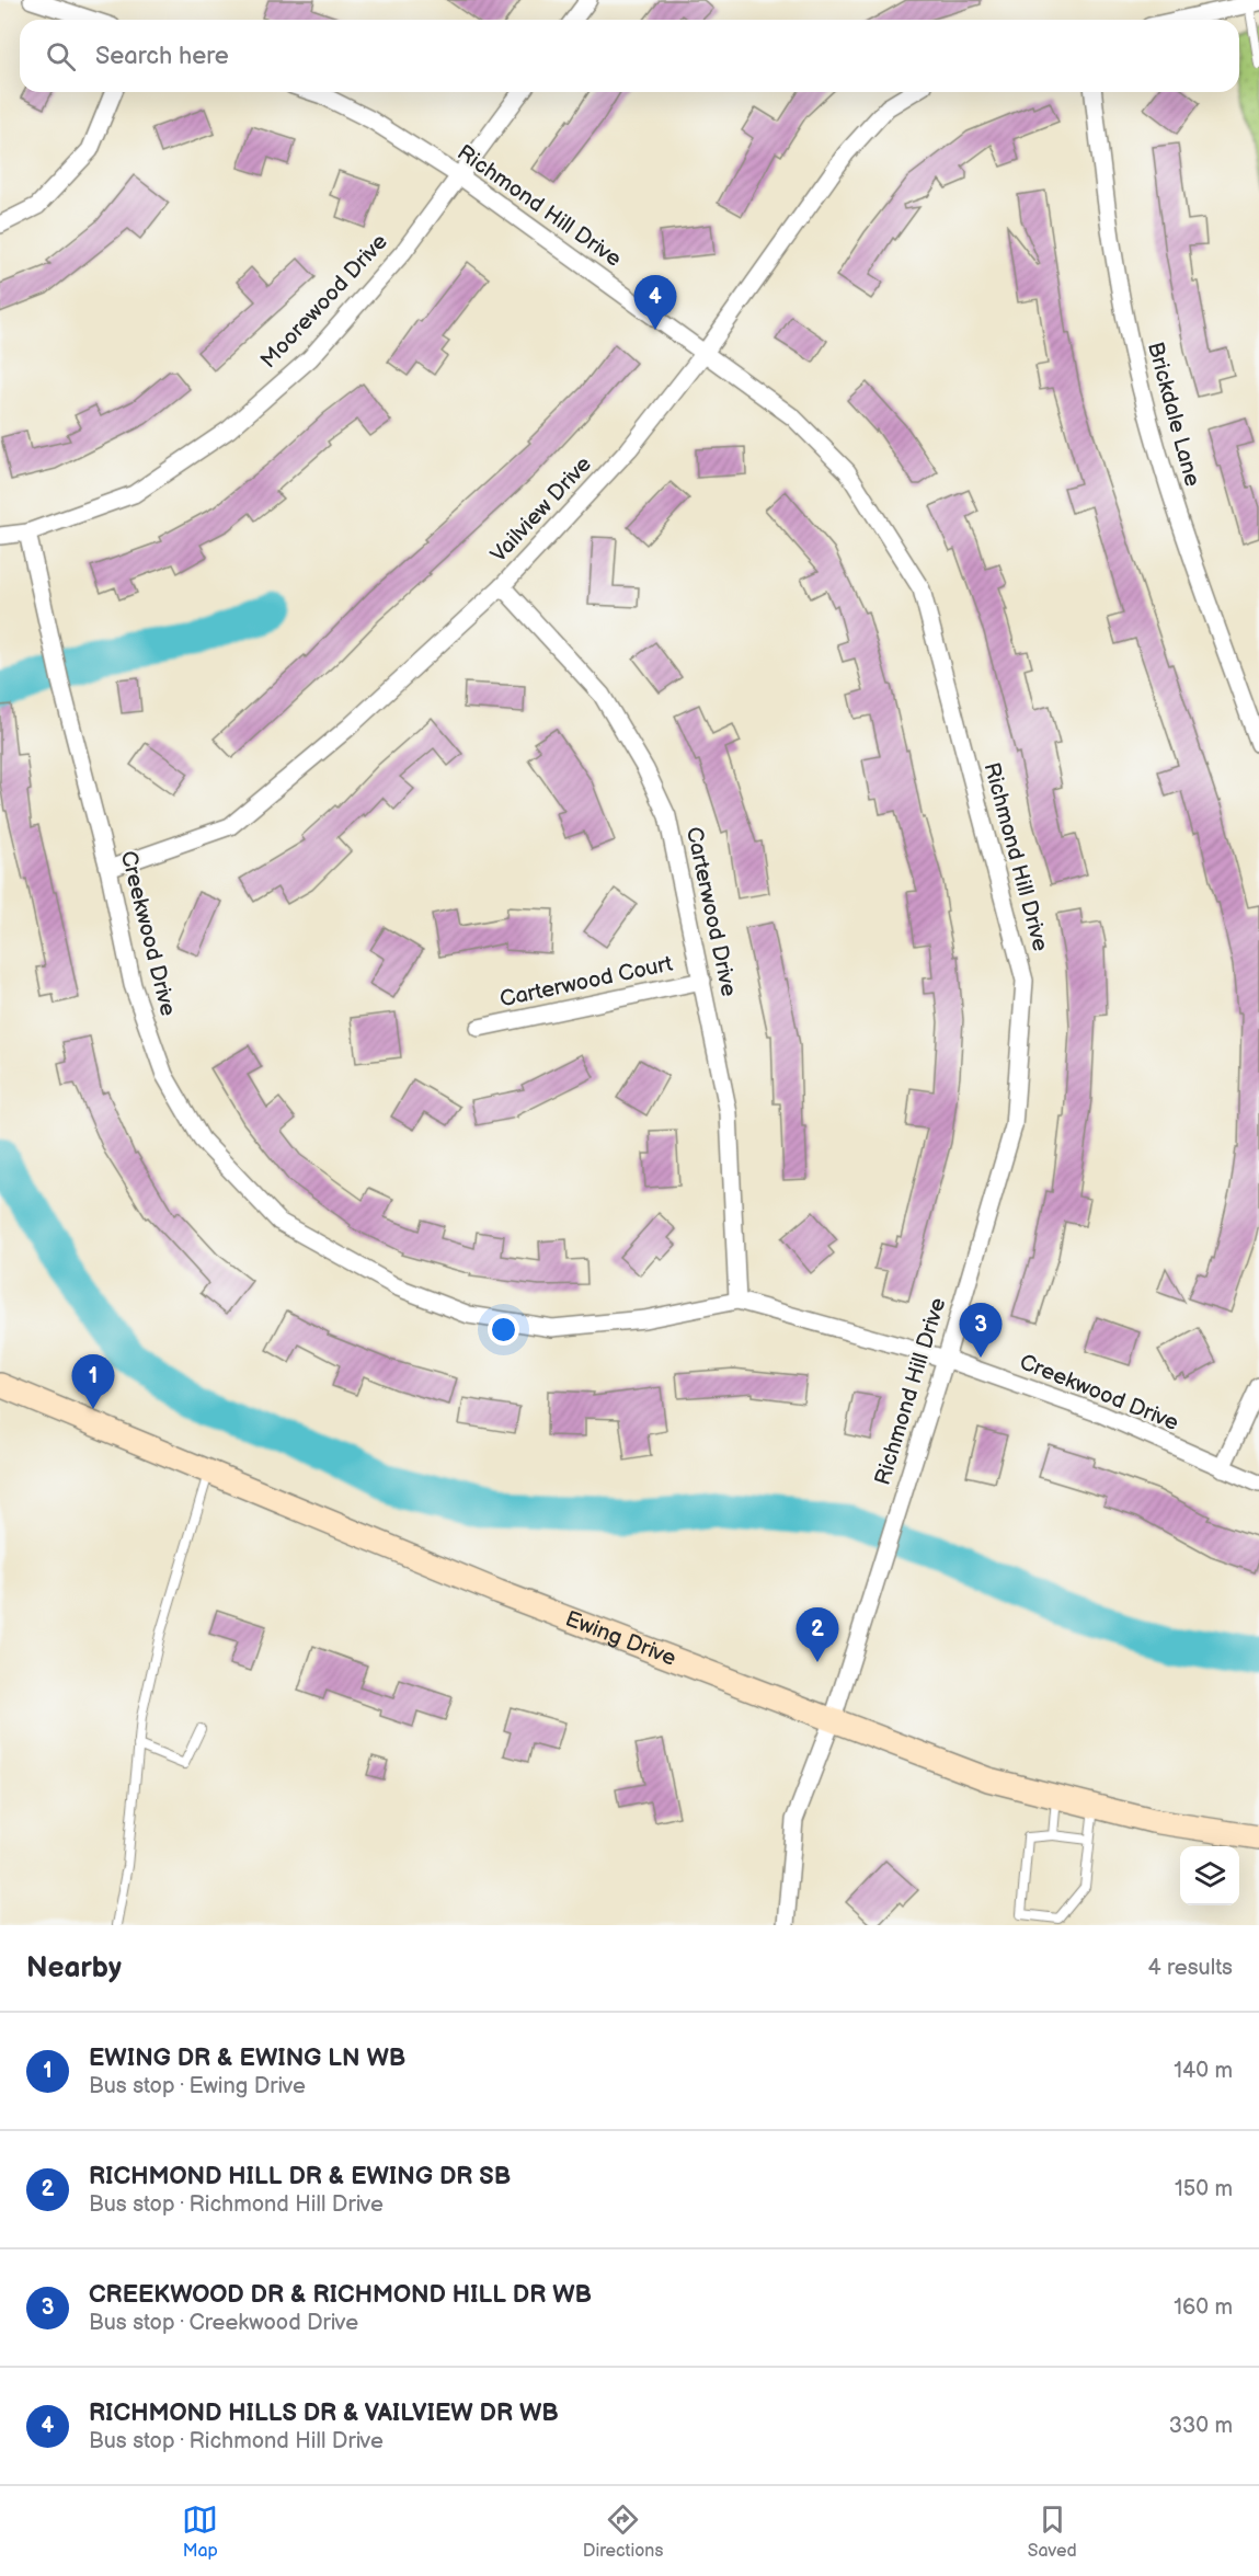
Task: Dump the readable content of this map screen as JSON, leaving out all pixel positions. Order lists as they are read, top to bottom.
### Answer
{
  "streets": {
    "main road": ["Ewing Drive"],
    "street": [
      "Richmond Hill Drive",
      "Moorewood Drive",
      "Brickdale Lane",
      "Vailview Drive",
      "Carterwood Drive",
      "Creekwood Drive",
      "Carterwood Court"
    ]
  },
  "crossings": [
    ["Richmond Hill Drive", "Moorewood Drive"],
    ["Richmond Hill Drive", "Vailview Drive"],
    ["Richmond Hill Drive", "Creekwood Drive"],
    ["Richmond Hill Drive", "Ewing Drive"],
    ["Moorewood Drive", "Creekwood Drive"],
    ["Vailview Drive", "Carterwood Drive"],
    ["Vailview Drive", "Creekwood Drive"],
    ["Carterwood Drive", "Creekwood Drive"],
    ["Carterwood Drive", "Carterwood Court"]
  ],
  "page": {
    "search": "Search here",
    "pins": [
      "4",
      "3",
      "1",
      "2"
    ],
    "heading": ["Nearby", "4 results"],
    "list": [
      {
        "mark": "1",
        "name": "EWING DR & EWING LN WB",
        "note": "Bus stop · Ewing Drive",
        "value": "140 m"
      },
      {
        "mark": "2",
        "name": "RICHMOND HILL DR & EWING DR SB",
        "note": "Bus stop · Richmond Hill Drive",
        "value": "150 m"
      },
      {
        "mark": "3",
        "name": "CREEKWOOD DR & RICHMOND HILL DR WB",
        "note": "Bus stop · Creekwood Drive",
        "value": "160 m"
      },
      {
        "mark": "4",
        "name": "RICHMOND HILLS DR & VAILVIEW DR WB",
        "note": "Bus stop · Richmond Hill Drive",
        "value": "330 m"
      }
    ],
    "nav": ["Map", "Directions", "Saved"]
  }
}
